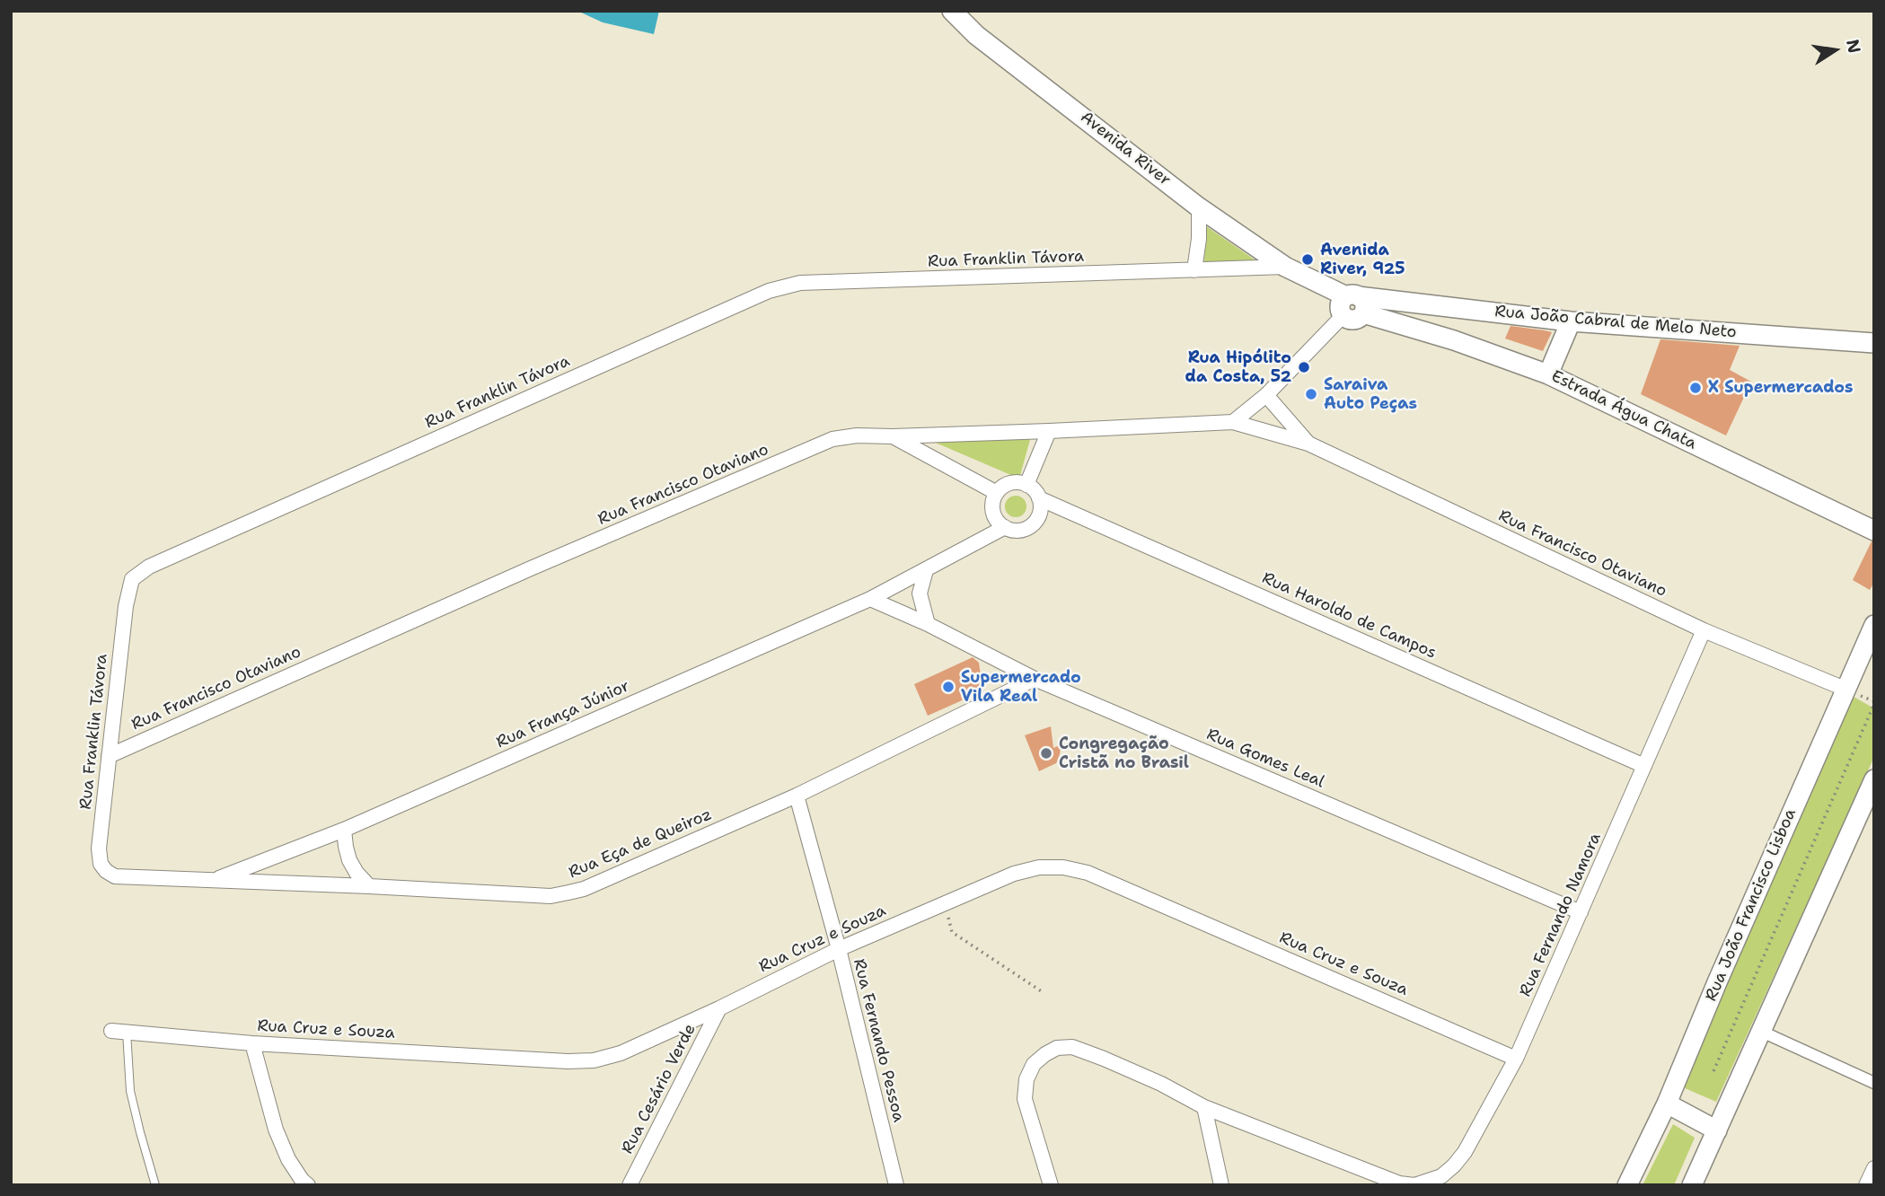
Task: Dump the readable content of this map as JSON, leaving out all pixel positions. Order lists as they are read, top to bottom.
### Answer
{
  "streets": {
    "street": [
      "Avenida River",
      "Rua Franklin Távora",
      "Rua João Cabral de Melo Neto",
      "Estrada Água Chata",
      "Rua Francisco Otaviano",
      "Rua Haroldo de Campos",
      "Rua França Júnior",
      "Rua Gomes Leal",
      "Rua Eça de Queiroz",
      "Rua João Francisco Lisboa",
      "Rua Fernando Namora",
      "Rua Cruz e Souza",
      "Rua Fernando Pessoa",
      "Rua Cesário Verde"
    ]
  },
  "crossings": [
    ["Avenida River", "Rua Franklin Távora"],
    ["Avenida River", "Rua João Cabral de Melo Neto"],
    ["Avenida River", "Estrada Água Chata"],
    ["Rua Franklin Távora", "Rua Francisco Otaviano"],
    ["Rua Franklin Távora", "Rua Eça de Queiroz"],
    ["Rua João Cabral de Melo Neto", "Estrada Água Chata"],
    ["Rua Francisco Otaviano", "Rua João Francisco Lisboa"],
    ["Rua Francisco Otaviano", "Rua Fernando Namora"],
    ["Rua Haroldo de Campos", "Rua França Júnior"],
    ["Rua Haroldo de Campos", "Rua Fernando Namora"],
    ["Rua França Júnior", "Rua Gomes Leal"],
    ["Rua França Júnior", "Rua Eça de Queiroz"],
    ["Rua Gomes Leal", "Rua Eça de Queiroz"],
    ["Rua Gomes Leal", "Rua Fernando Namora"],
    ["Rua Eça de Queiroz", "Rua Fernando Pessoa"],
    ["Rua Fernando Namora", "Rua Cruz e Souza"],
    ["Rua Cruz e Souza", "Rua Fernando Pessoa"],
    ["Rua Cruz e Souza", "Rua Cesário Verde"]
  ],
  "places": [
    "Avenida River, 925",
    "Rua Hipólito da Costa, 52",
    "X Supermercados",
    "Saraiva Auto Peças",
    "Supermercado Vila Real",
    "Congregação Cristã no Brasil"
  ],
  "north": "right"
}
